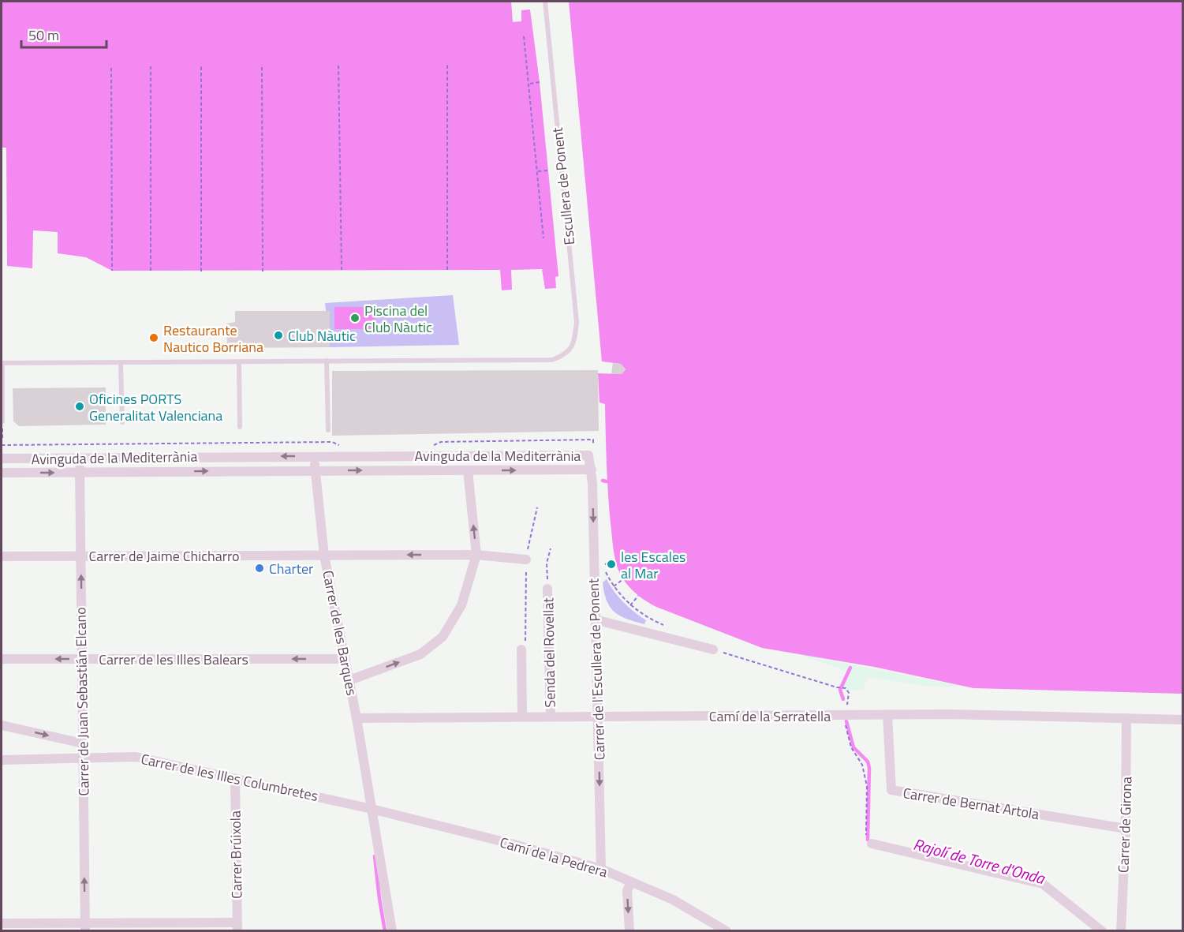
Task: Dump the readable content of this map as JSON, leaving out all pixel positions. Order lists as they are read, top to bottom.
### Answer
{
  "streets": {
    "street": [
      "Avinguda de la Mediterrània",
      "Carrer de Jaime Chicharro",
      "Carrer de les Barques",
      "Senda del Rovellat",
      "Carrer de les Illes Balears",
      "Carrer de l'Escullera de Ponent",
      "Carrer de Juan Sebastián Elcano",
      "Camí de la Serratella",
      "Carrer de les Illes Columbretes",
      "Carrer de Bernat Artola",
      "Carrer de Girona",
      "Carrer Brúixola",
      "Camí de la Pedrera"
    ],
    "lane": ["Escullera de Ponent"]
  },
  "crossings": [
    ["Avinguda de la Mediterrània", "Carrer de les Barques"],
    ["Avinguda de la Mediterrània", "Carrer de l'Escullera de Ponent"],
    ["Avinguda de la Mediterrània", "Carrer de Juan Sebastián Elcano"],
    ["Carrer de Jaime Chicharro", "Carrer de les Barques"],
    ["Carrer de Jaime Chicharro", "Carrer de Juan Sebastián Elcano"],
    ["Carrer de les Barques", "Carrer de les Illes Balears"],
    ["Carrer de les Barques", "Camí de la Serratella"],
    ["Carrer de les Barques", "Carrer de les Illes Columbretes"],
    ["Carrer de les Barques", "Camí de la Pedrera"],
    ["Senda del Rovellat", "Camí de la Serratella"],
    ["Carrer de les Illes Balears", "Carrer de Juan Sebastián Elcano"],
    ["Carrer de l'Escullera de Ponent", "Camí de la Serratella"],
    ["Carrer de l'Escullera de Ponent", "Camí de la Pedrera"],
    ["Carrer de Juan Sebastián Elcano", "Carrer de les Illes Columbretes"],
    ["Camí de la Serratella", "Carrer de Bernat Artola"],
    ["Camí de la Serratella", "Carrer de Girona"],
    ["Carrer de les Illes Columbretes", "Carrer Brúixola"],
    ["Carrer de les Illes Columbretes", "Camí de la Pedrera"],
    ["Carrer de Bernat Artola", "Carrer de Girona"]
  ],
  "one_way": ["Carrer de les Illes Balears", "Carrer de l'Escullera de Ponent", "Carrer de Juan Sebastián Elcano"],
  "water": ["Rajolí de Torre d'Onda"],
  "places": [
    "Piscina del Club Nàutic",
    "Club Nàutic",
    "Restaurante Nautico Borriana",
    "Oficines PORTS Generalitat Valenciana",
    "les Escales al Mar",
    "Charter"
  ],
  "scale_bar": "50 m"
}
